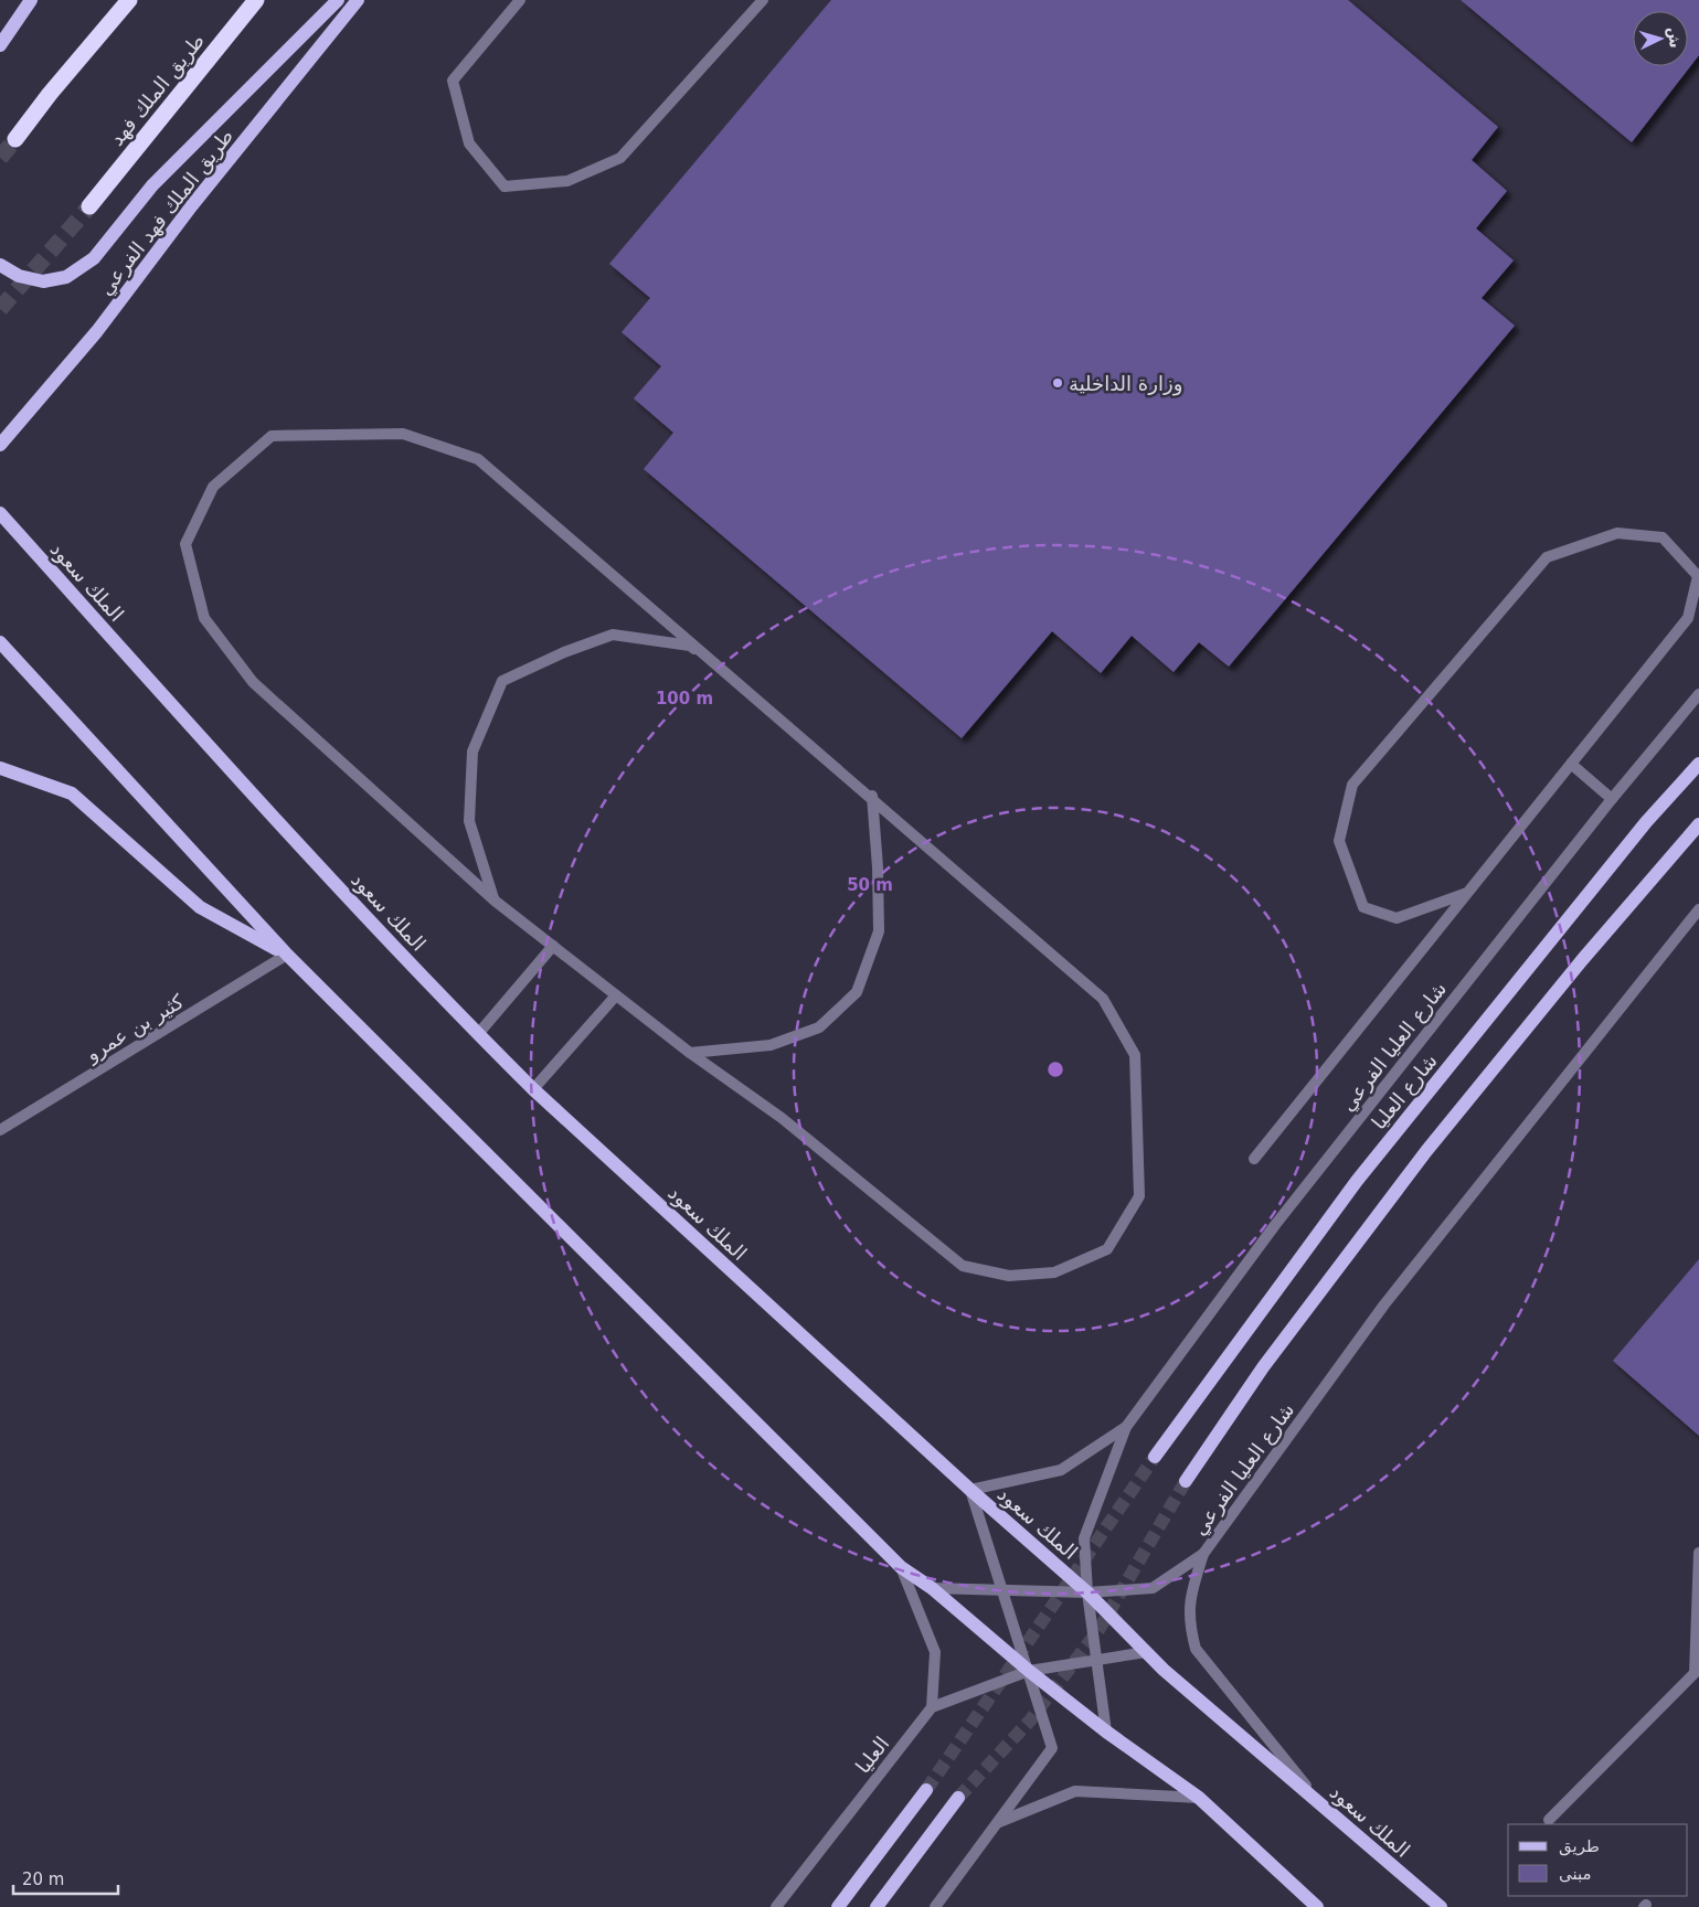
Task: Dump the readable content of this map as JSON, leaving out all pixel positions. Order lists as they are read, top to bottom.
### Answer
{
  "streets": {
    "highway": ["طريق الملك فهد"],
    "main road": ["طريق الملك فهد الفرعي", "الملك سعود", "شارع العليا"],
    "street": ["كثير بن عمرو", "شارع العليا الفرعي", "العليا"]
  },
  "crossings": [
    ["الملك سعود", "شارع العليا الفرعي"]
  ],
  "places": ["وزارة الداخلية"],
  "legend": ["طريق", "مبنى"],
  "scale_bar": "20 m",
  "north": "right",
  "rings": ["100 m", "50 m"]
}
